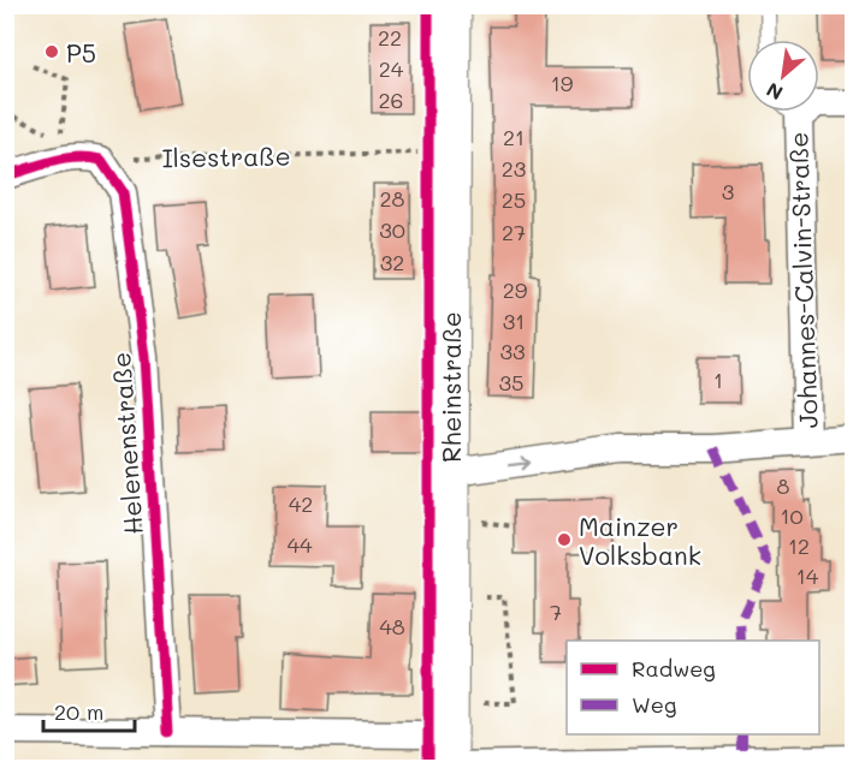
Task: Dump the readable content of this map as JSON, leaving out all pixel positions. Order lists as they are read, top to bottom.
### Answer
{
  "streets": {
    "main road": ["Rheinstraße"],
    "street": ["Johannes-Calvin-Straße", "Helenenstraße"],
    "path": ["Ilsestraße"]
  },
  "crossings": [
    ["Ilsestraße", "Helenenstraße"]
  ],
  "places": ["P5", "Mainzer Volksbank"],
  "house_numbers": [
    "22",
    "24",
    "19",
    "26",
    "21",
    "23",
    "3",
    "28",
    "25",
    "30",
    "27",
    "32",
    "29",
    "31",
    "33",
    "1",
    "35",
    "8",
    "42",
    "10",
    "44",
    "12",
    "14",
    "7",
    "48"
  ],
  "legend": ["Radweg", "Weg"],
  "scale_bar": "20 m",
  "north": "bottom left"
}
